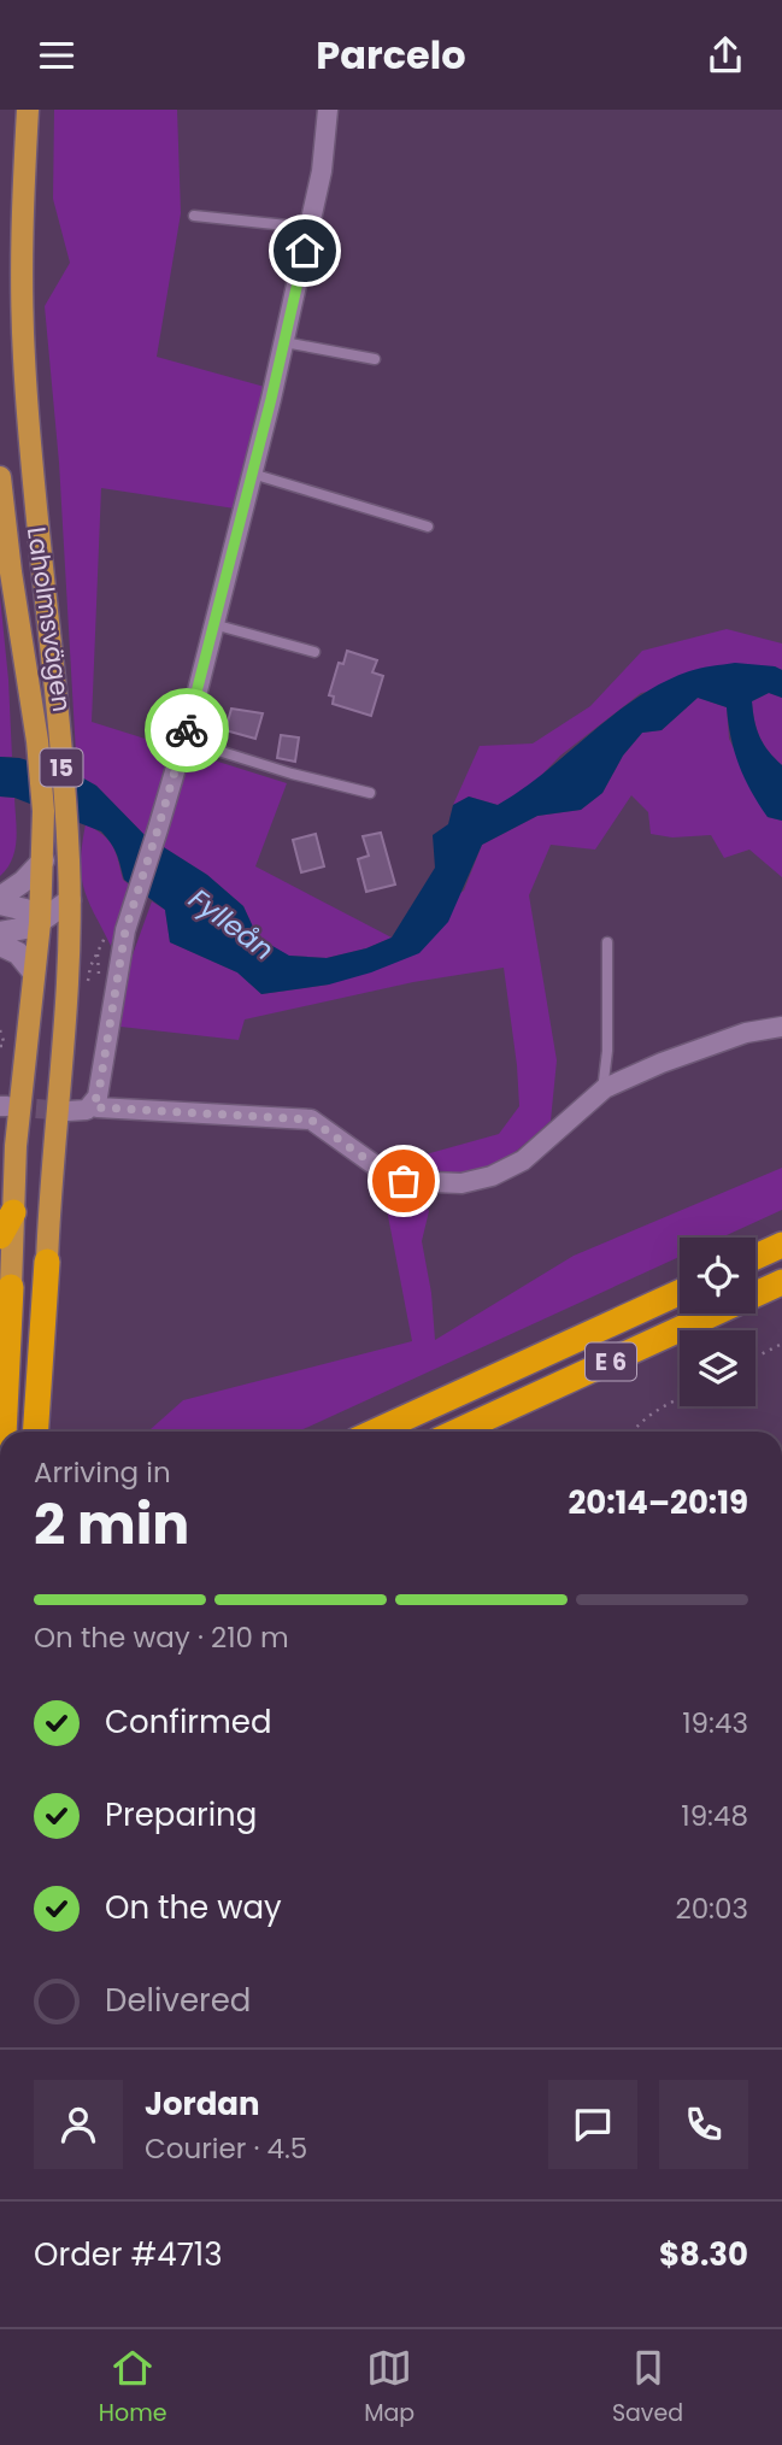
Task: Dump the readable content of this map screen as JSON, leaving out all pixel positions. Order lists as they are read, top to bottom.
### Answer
{
  "streets": {
    "highway": ["Laholmsvägen", "E 6"],
    "main road": ["15"]
  },
  "water": ["Fylleån"],
  "page": {
    "header": "Parcelo",
    "heading": ["2 min", "Arriving in", "20:14–20:19"],
    "panel": [
      "Jordan",
      "Courier · 4.5",
      "Order #4713",
      "$8.30"
    ],
    "bar": "On the way · 210 m",
    "list": [
      ["Confirmed", "19:43"],
      ["Preparing", "19:48"],
      ["On the way", "20:03"],
      "Delivered"
    ],
    "tabs": ["Home", "Map", "Saved"]
  }
}
